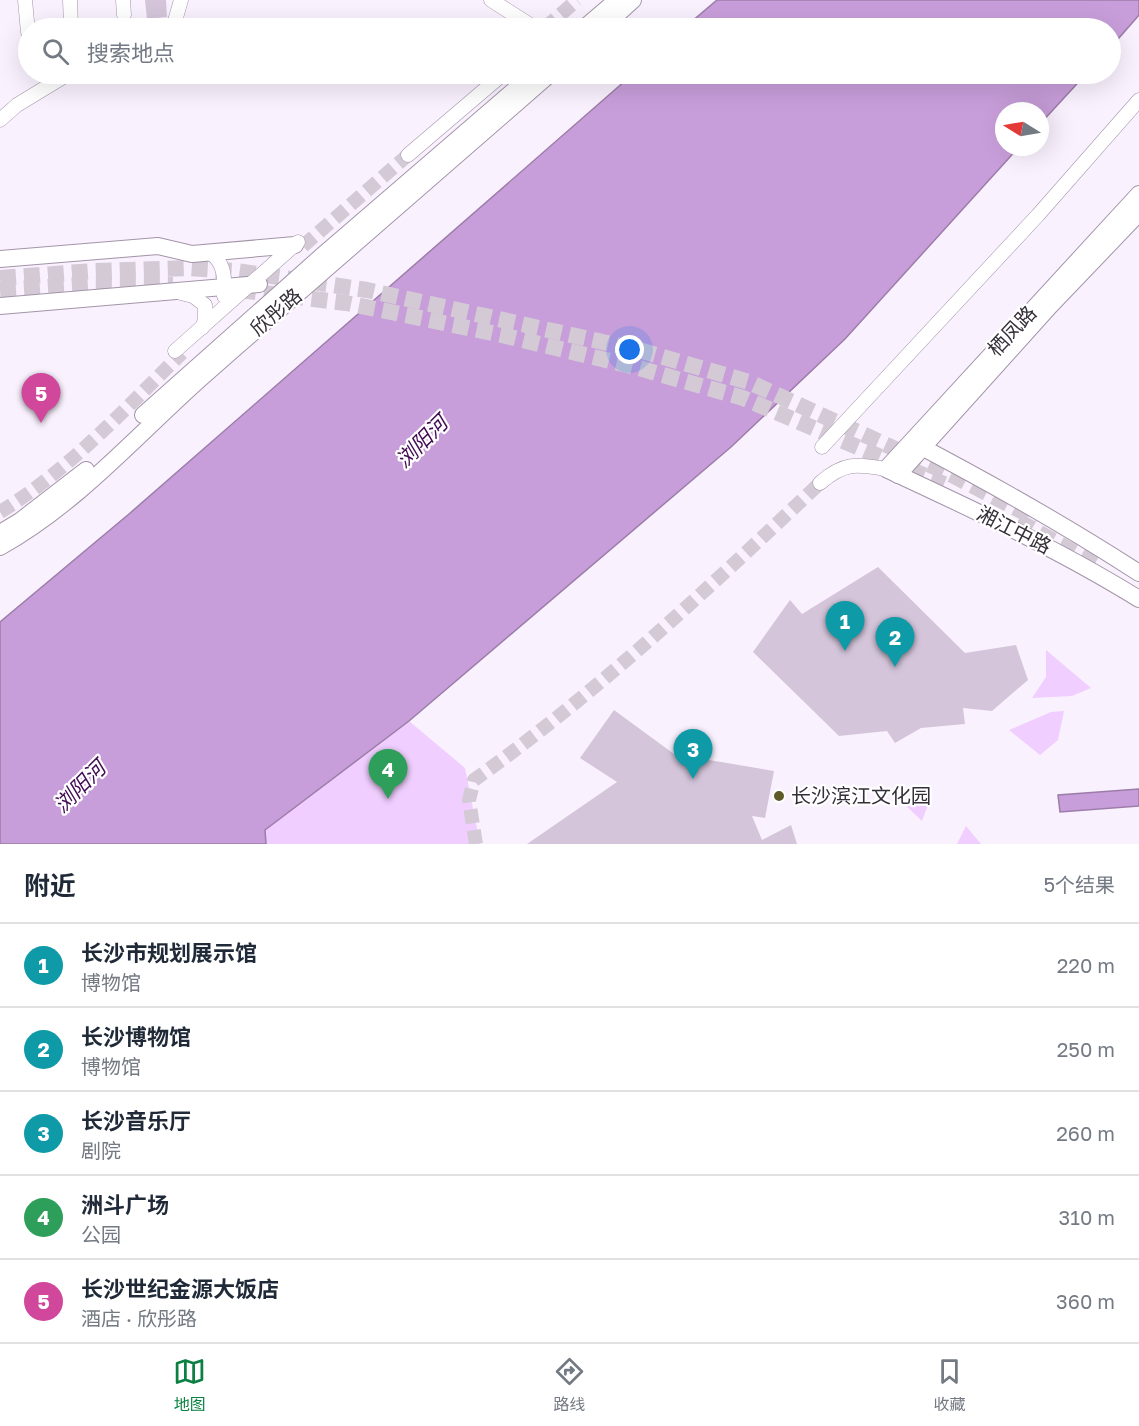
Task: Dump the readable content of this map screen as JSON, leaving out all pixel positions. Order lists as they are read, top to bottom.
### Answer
{
  "streets": {
    "main road": ["欣彤路", "栖凤路", "湘江中路"]
  },
  "crossings": [
    ["栖凤路", "湘江中路"]
  ],
  "water": ["浏阳河"],
  "places": ["长沙滨江文化园"],
  "north": "left",
  "page": {
    "search": "搜索地点",
    "pins": [
      "5",
      "1",
      "2",
      "3",
      "4"
    ],
    "heading": ["附近", "5个结果"],
    "list": [
      {
        "mark": "1",
        "name": "长沙市规划展示馆",
        "note": "博物馆",
        "value": "220 m"
      },
      {
        "mark": "2",
        "name": "长沙博物馆",
        "note": "博物馆",
        "value": "250 m"
      },
      {
        "mark": "3",
        "name": "长沙音乐厅",
        "note": "剧院",
        "value": "260 m"
      },
      {
        "mark": "4",
        "name": "洲斗广场",
        "note": "公园",
        "value": "310 m"
      },
      {
        "mark": "5",
        "name": "长沙世纪金源大饭店",
        "note": "酒店 · 欣彤路",
        "value": "360 m"
      }
    ],
    "nav": ["地图", "路线", "收藏"]
  }
}
